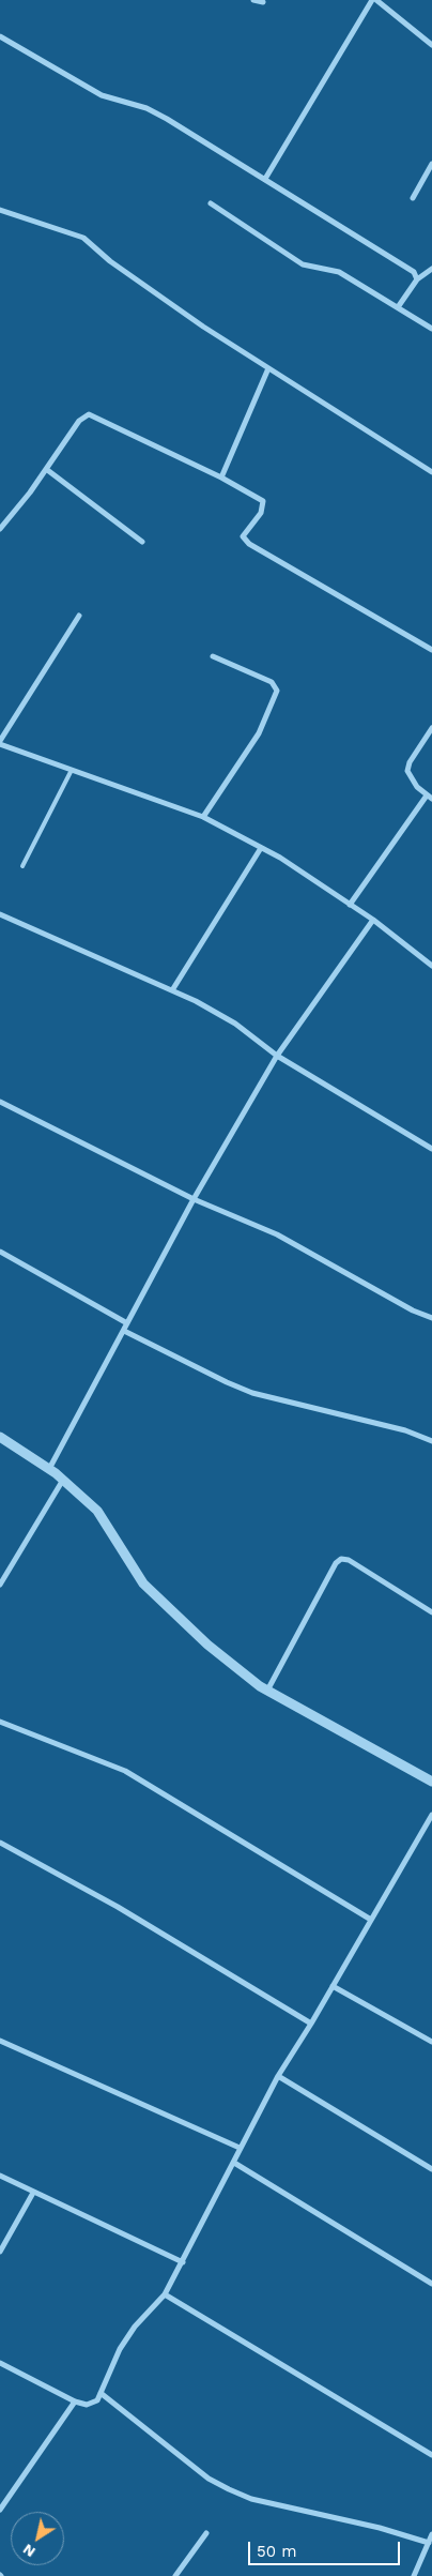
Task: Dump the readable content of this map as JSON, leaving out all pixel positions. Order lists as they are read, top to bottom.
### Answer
{
  "scale_bar": "50 m",
  "north": "bottom left"
}
